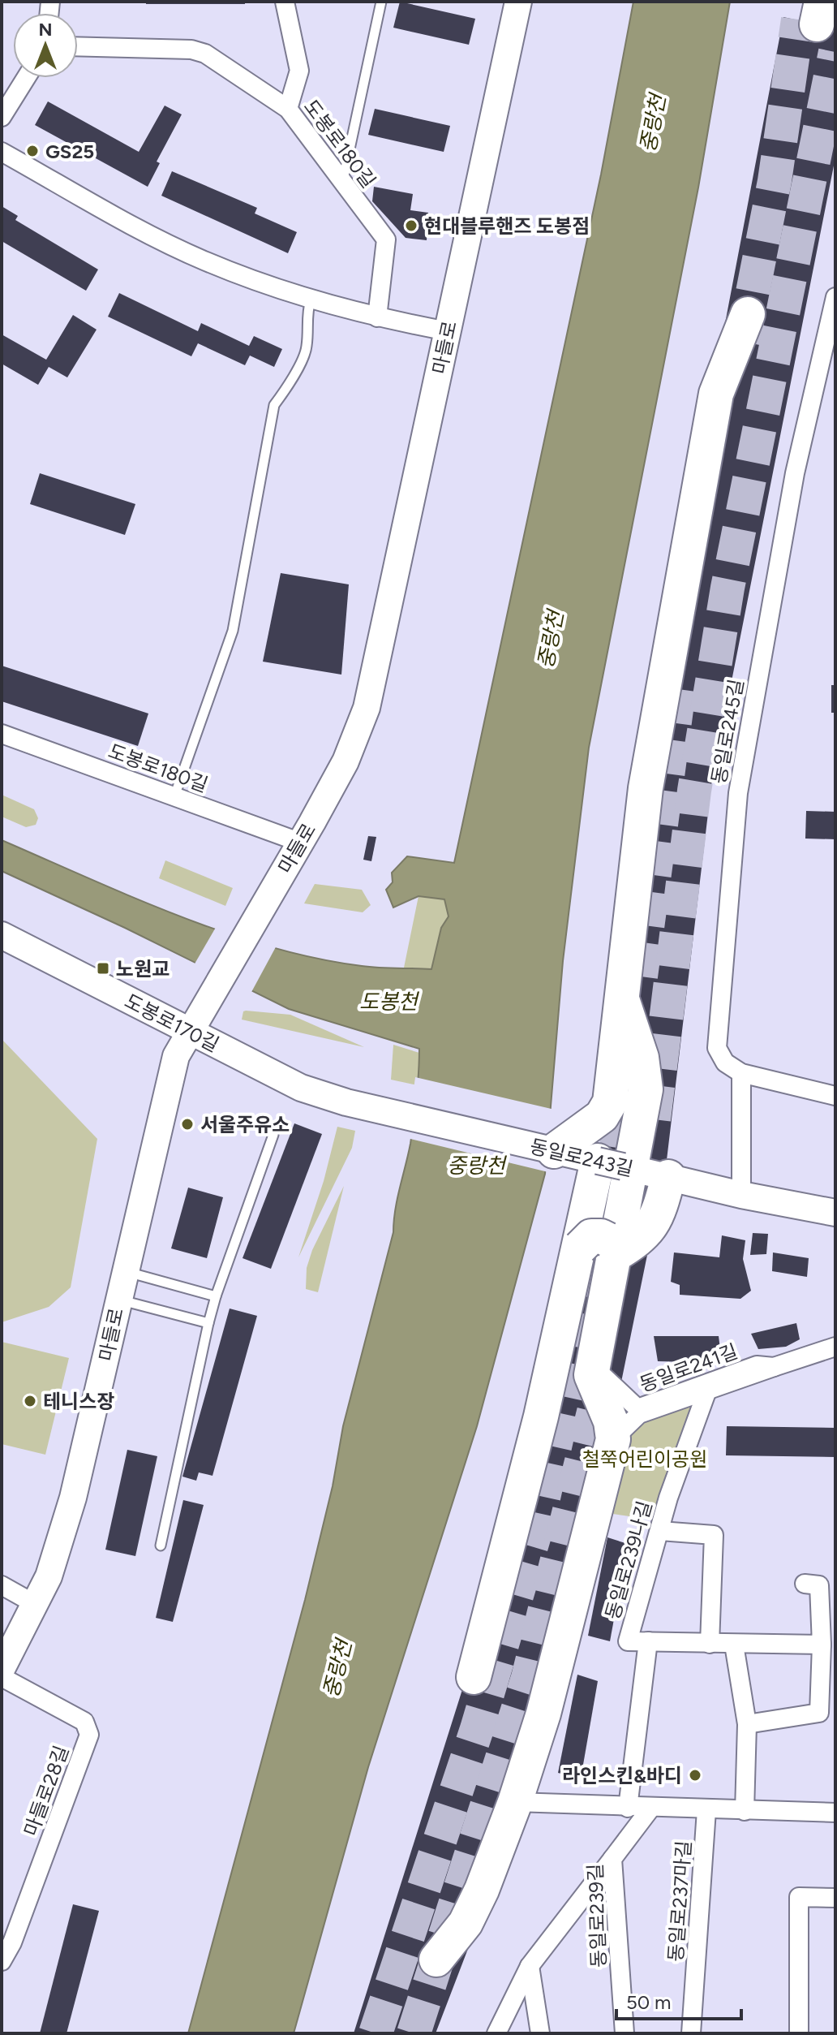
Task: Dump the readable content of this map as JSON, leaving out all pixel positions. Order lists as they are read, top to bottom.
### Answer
{
  "streets": {
    "street": [
      "도봉로180길",
      "마들로",
      "동일로245길",
      "도봉로170길",
      "동일로243길",
      "동일로241길",
      "동일로239나길",
      "마들로28길",
      "동일로237마길",
      "동일로239길"
    ]
  },
  "crossings": [
    ["도봉로180길", "마들로"],
    ["마들로", "도봉로170길"],
    ["도봉로170길", "동일로243길"],
    ["동일로241길", "동일로239나길"]
  ],
  "water": ["중랑천", "도봉천"],
  "parks": ["철쭉어린이공원"],
  "places": {
    "other": [
      "GS25",
      "현대블루핸즈 도봉점",
      "서울주유소",
      "테니스장",
      "라인스킨&바디"
    ],
    "transit": ["노원교"]
  },
  "scale_bar": "50 m",
  "north": "top"
}
